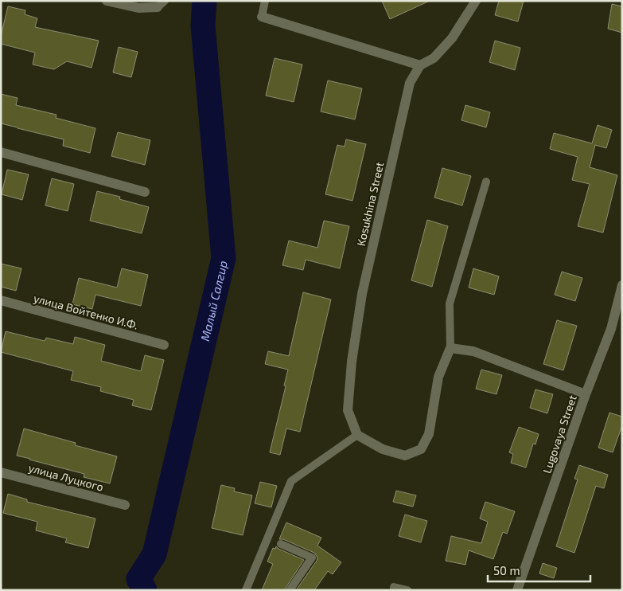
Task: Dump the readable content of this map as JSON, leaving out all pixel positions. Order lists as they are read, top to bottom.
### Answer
{
  "streets": {
    "street": [
      "Kosukhina Street",
      "улица Войтенко И.Ф.",
      "Lugovaya Street",
      "улица Луцкого"
    ]
  },
  "water": ["Малый Салгир"],
  "scale_bar": "50 m"
}
